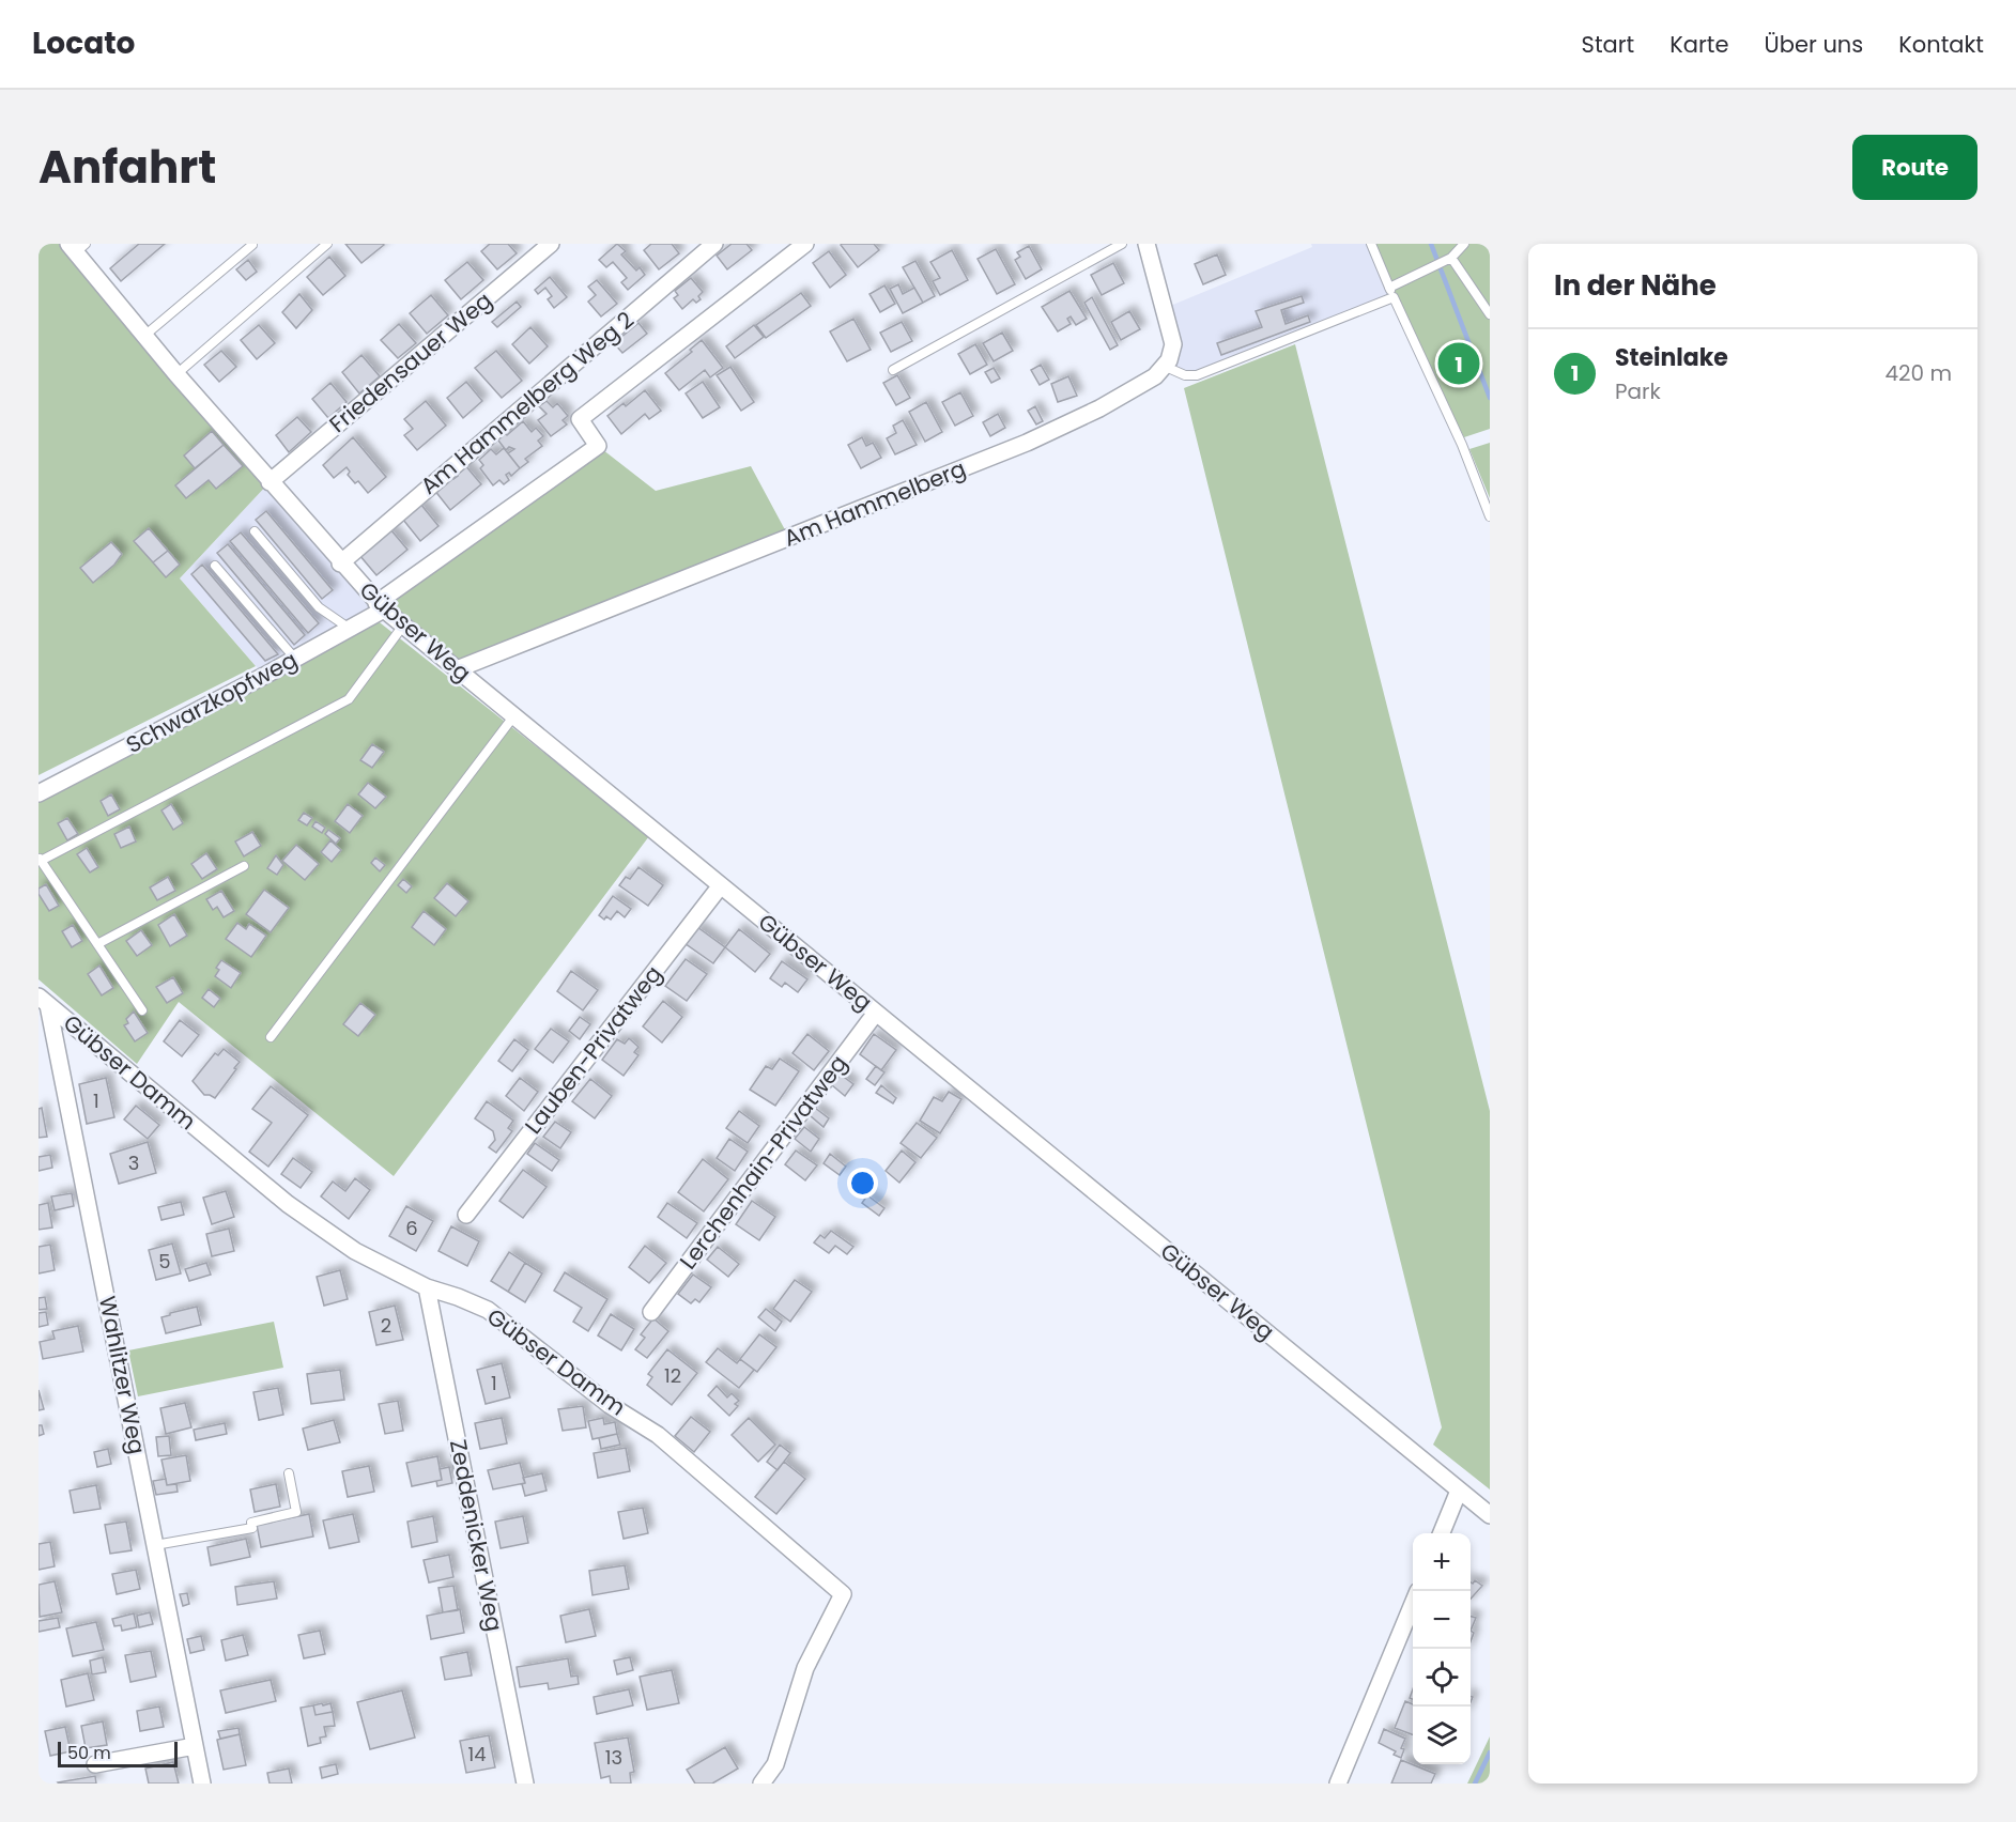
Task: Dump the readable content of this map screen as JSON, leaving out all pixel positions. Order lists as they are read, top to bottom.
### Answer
{
  "streets": {
    "street": [
      "Friedensauer Weg",
      "Am Hammelberg Weg 2",
      "Am Hammelberg",
      "Gübser Weg",
      "Schwarzkopfweg",
      "Lauben-Privatweg",
      "Gübser Damm",
      "Lerchenhain-Privatweg",
      "Wahlitzer Weg",
      "Zeddenicker Weg"
    ]
  },
  "crossings": [
    ["Friedensauer Weg", "Gübser Weg"],
    ["Am Hammelberg Weg 2", "Gübser Weg"],
    ["Am Hammelberg", "Gübser Weg"],
    ["Gübser Weg", "Schwarzkopfweg"],
    ["Gübser Weg", "Lauben-Privatweg"],
    ["Gübser Weg", "Lerchenhain-Privatweg"],
    ["Gübser Damm", "Wahlitzer Weg"],
    ["Gübser Damm", "Zeddenicker Weg"]
  ],
  "house_numbers": [
    "1",
    "3",
    "6",
    "5",
    "2",
    "12",
    "1",
    "14",
    "13"
  ],
  "scale_bar": "50 m",
  "page": {
    "header": "Locato",
    "nav": [
      "Start",
      "Karte",
      "Über uns",
      "Kontakt"
    ],
    "title": "Anfahrt",
    "buttons": "Route",
    "heading": "In der Nähe",
    "list": [
      {
        "mark": "1",
        "name": "Steinlake",
        "note": "Park",
        "value": "420 m"
      }
    ],
    "pins": "1",
    "map_buttons": ["+", "−"],
    "scale": "50 m"
  }
}
